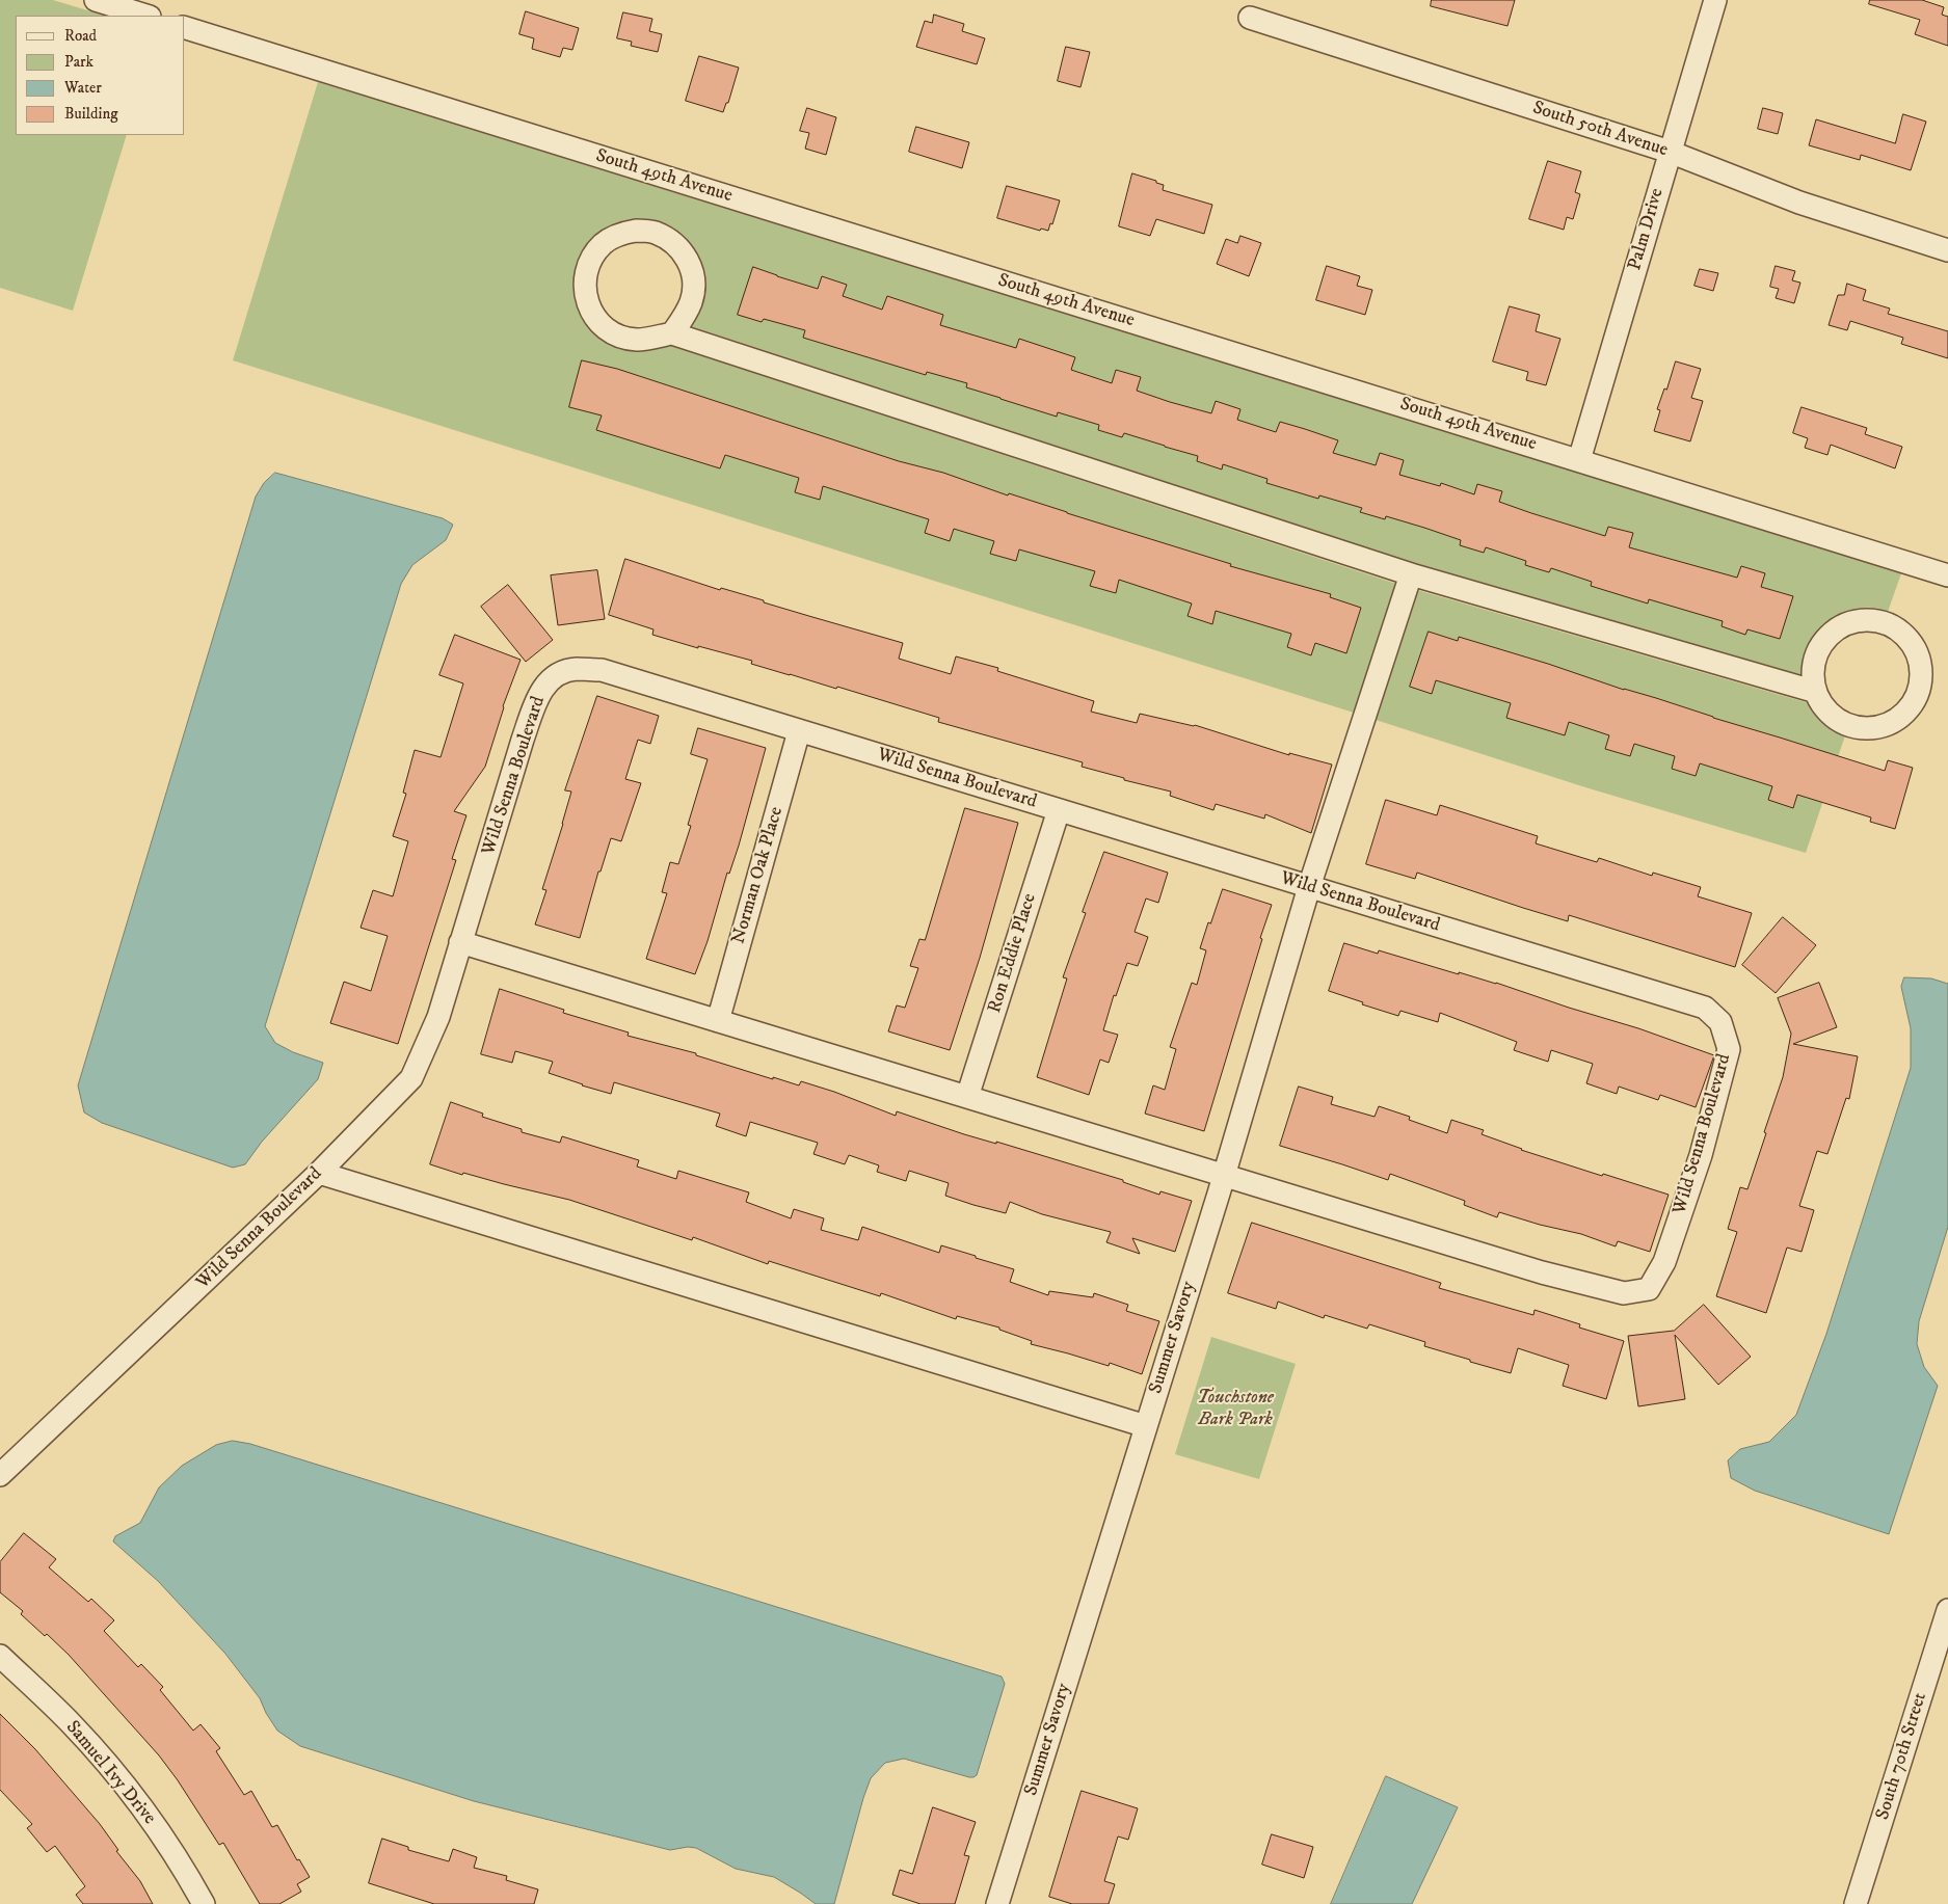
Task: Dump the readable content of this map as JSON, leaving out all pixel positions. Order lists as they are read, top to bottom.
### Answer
{
  "streets": {
    "street": [
      "South 50th Avenue",
      "South 49th Avenue",
      "Palm Drive",
      "Wild Senna Boulevard",
      "Norman Oak Place",
      "Ron Eddie Place",
      "Summer Savory",
      "South 70th Street",
      "Samuel Ivy Drive"
    ]
  },
  "crossings": [
    ["South 50th Avenue", "Palm Drive"],
    ["South 49th Avenue", "Palm Drive"],
    ["Wild Senna Boulevard", "Norman Oak Place"],
    ["Wild Senna Boulevard", "Ron Eddie Place"],
    ["Wild Senna Boulevard", "Summer Savory"]
  ],
  "parks": ["Touchstone Bark Park"],
  "legend": [
    "Road",
    "Park",
    "Water",
    "Building"
  ]
}
